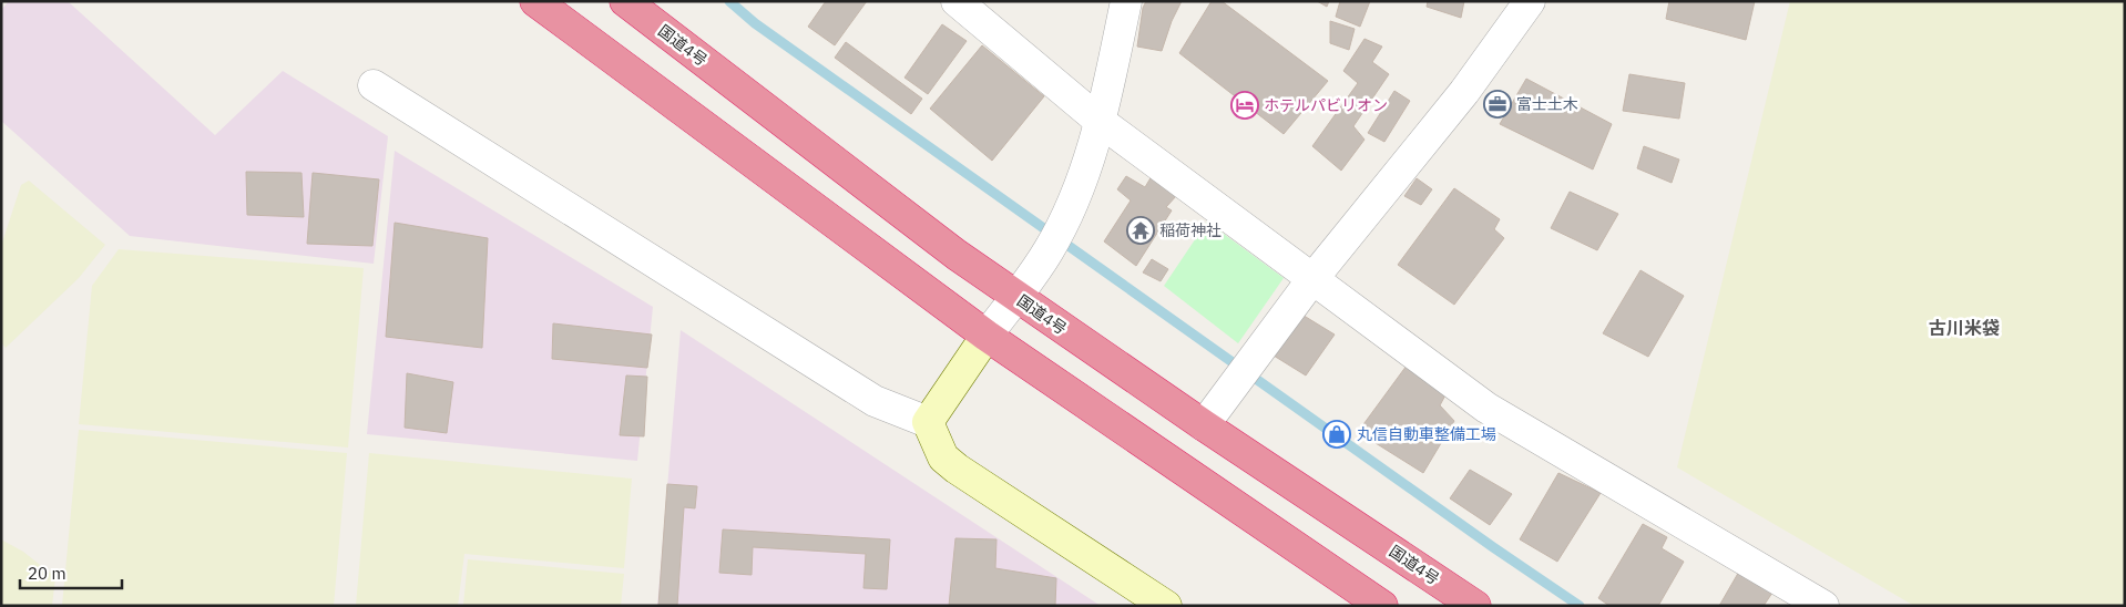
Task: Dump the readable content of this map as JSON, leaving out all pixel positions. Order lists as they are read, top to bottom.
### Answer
{
  "streets": {
    "highway": ["国道4号"]
  },
  "districts": ["古川米袋"],
  "places": {
    "office": ["富士土木"],
    "hotel": ["ホテルパビリオン"],
    "temple": ["稲荷神社"],
    "shop": ["丸信自動車整備工場"]
  },
  "scale_bar": "20 m"
}
